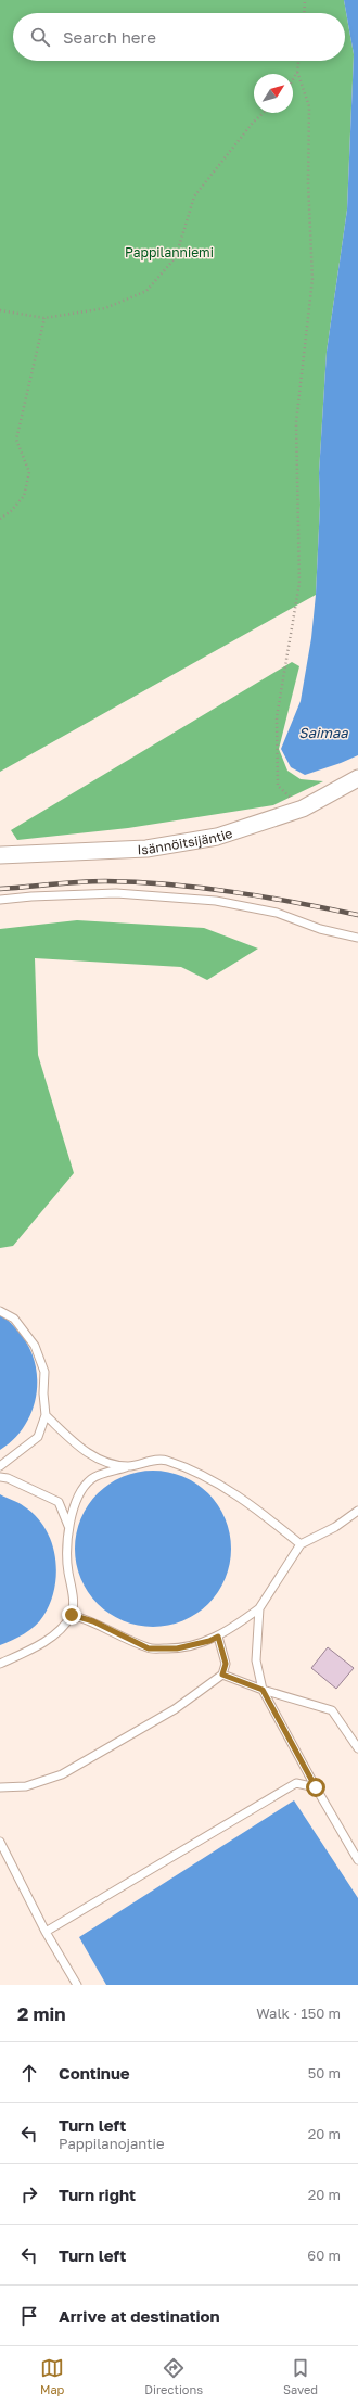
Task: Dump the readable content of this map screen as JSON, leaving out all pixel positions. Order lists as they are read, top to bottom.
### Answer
{
  "streets": {
    "street": ["Isännöitsijäntie"]
  },
  "water": ["Saimaa"],
  "parks": ["Pappilanniemi"],
  "north": "top right",
  "page": {
    "search": "Search here",
    "heading": ["2 min", "Walk · 150 m"],
    "list": [
      ["Continue", "50 m"],
      ["Turn left", "Pappilanojantie", "20 m"],
      ["Turn right", "20 m"],
      ["Turn left", "60 m"],
      "Arrive at destination"
    ],
    "nav": ["Map", "Directions", "Saved"]
  }
}
